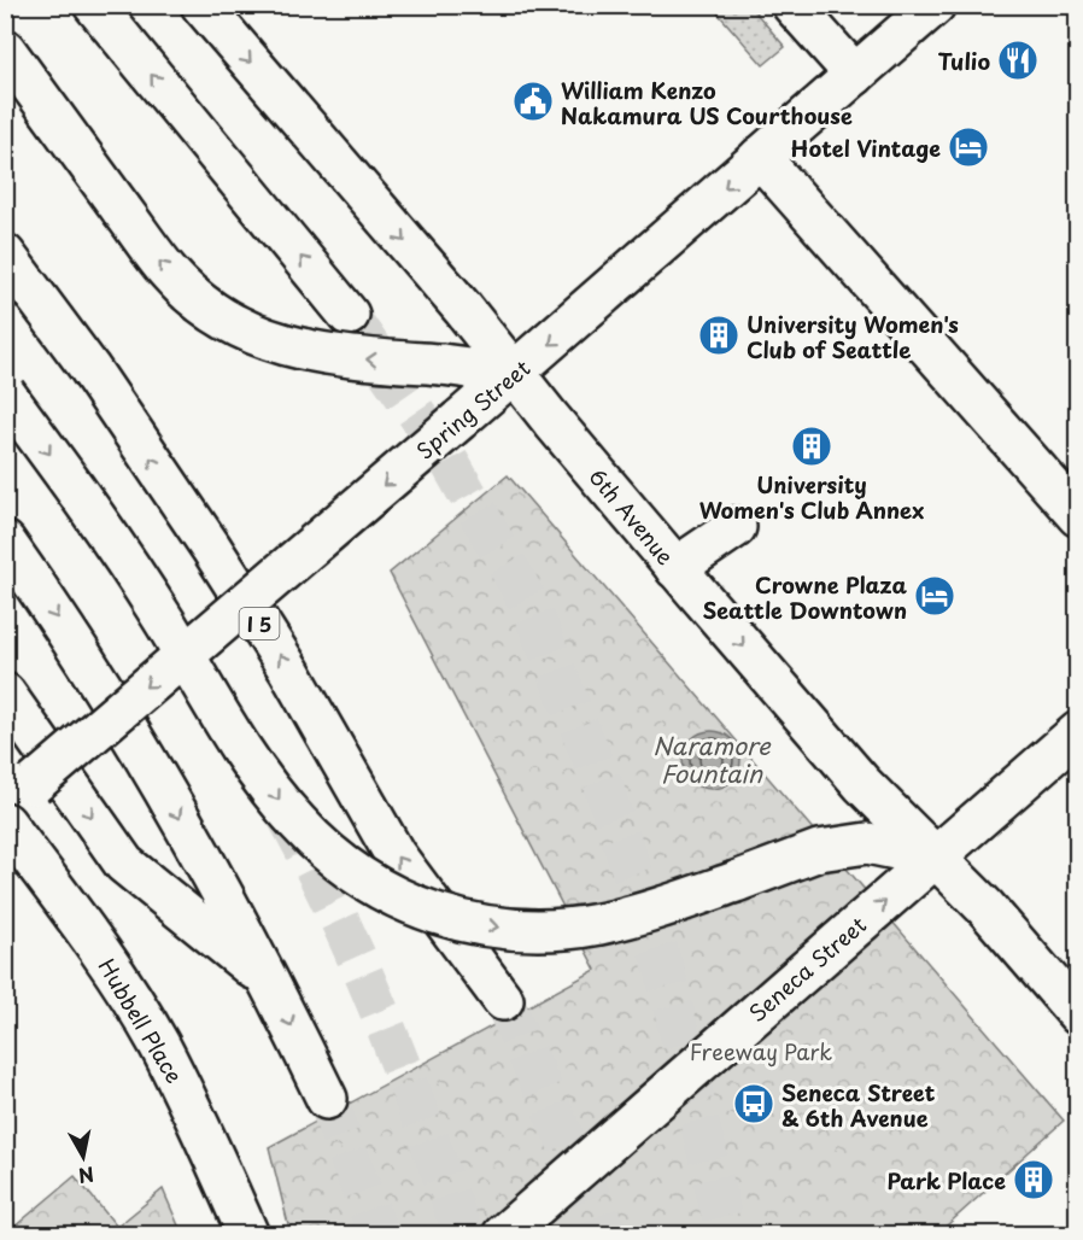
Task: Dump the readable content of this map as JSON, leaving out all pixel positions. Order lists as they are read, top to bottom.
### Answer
{
  "streets": {
    "main road": [
      "Spring Street",
      "6th Avenue",
      "I 5",
      "Seneca Street",
      "Hubbell Place"
    ]
  },
  "crossings": [
    ["Spring Street", "6th Avenue"],
    ["6th Avenue", "Seneca Street"]
  ],
  "one_way": ["Spring Street", "Seneca Street"],
  "water": ["Naramore Fountain"],
  "parks": ["Freeway Park"],
  "places": {
    "restaurant": ["Tulio"],
    "public building": ["William Kenzo Nakamura US Courthouse"],
    "hotel": ["Hotel Vintage", "Crowne Plaza Seattle Downtown"],
    "building": ["University Women's Club of Seattle", "University Women's Club Annex", "Park Place"],
    "bus stop": ["Seneca Street & 6th Avenue"]
  },
  "north": "bottom"
}
